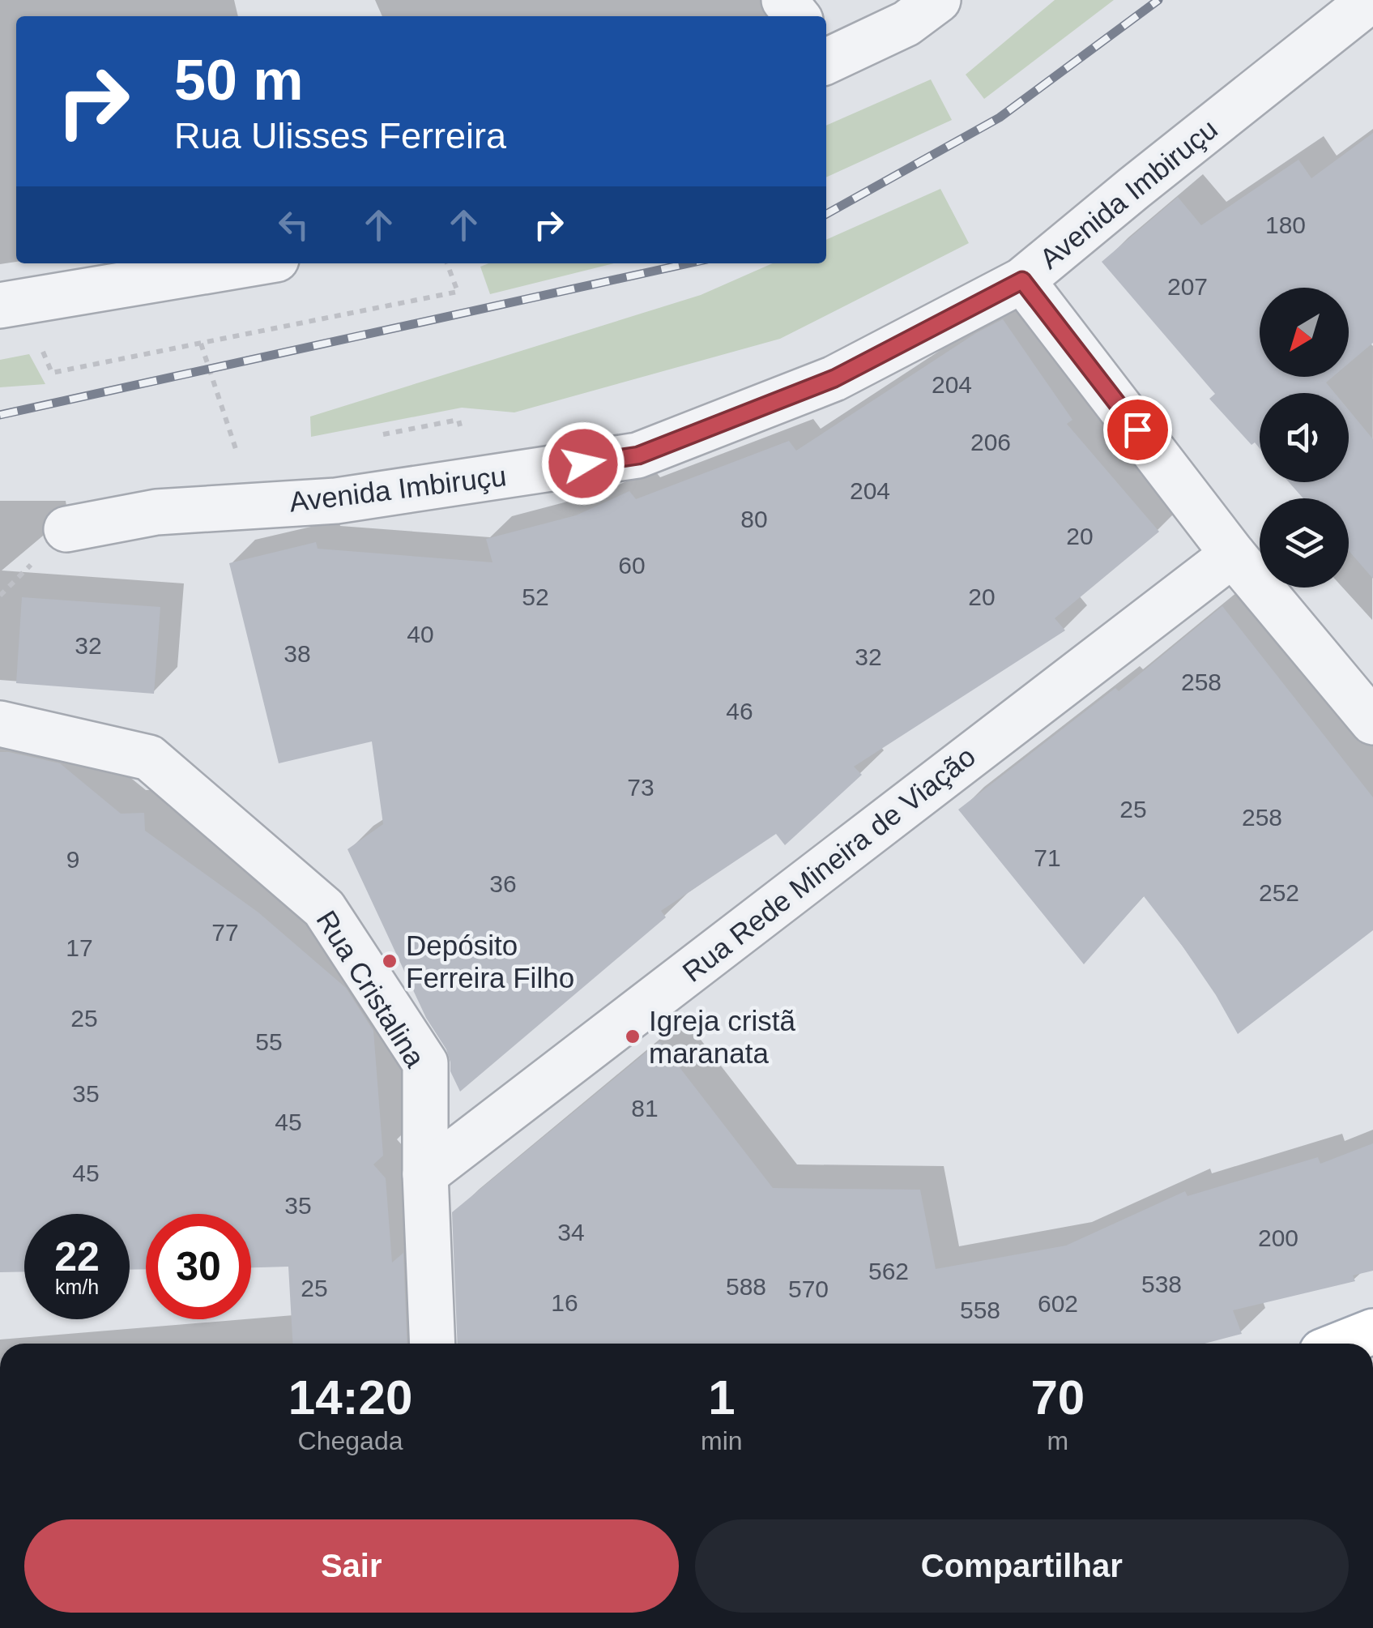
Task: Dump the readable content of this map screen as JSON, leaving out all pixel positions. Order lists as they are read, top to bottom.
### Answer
{
  "streets": {
    "street": ["Avenida Imbiruçu", "Rua Rede Mineira de Viação", "Rua Cristalina"]
  },
  "crossings": [
    ["Rua Rede Mineira de Viação", "Rua Cristalina"]
  ],
  "places": ["Depósito Ferreira Filho", "Igreja cristã maranata"],
  "house_numbers": [
    "180",
    "207",
    "204",
    "206",
    "204",
    "80",
    "20",
    "60",
    "52",
    "20",
    "40",
    "32",
    "38",
    "32",
    "258",
    "46",
    "73",
    "25",
    "258",
    "71",
    "9",
    "36",
    "252",
    "77",
    "17",
    "25",
    "55",
    "35",
    "81",
    "45",
    "45",
    "35",
    "34",
    "200",
    "562",
    "538",
    "588",
    "25",
    "570",
    "16",
    "602",
    "558"
  ],
  "north": "bottom left",
  "page": {
    "turn": ["50 m", "Rua Ulisses Ferreira"],
    "speed": "22 km/h",
    "limit": "30",
    "eta": [
      "14:20",
      "Chegada",
      "1",
      "min",
      "70",
      "m"
    ],
    "buttons": ["Sair", "Compartilhar"]
  }
}
